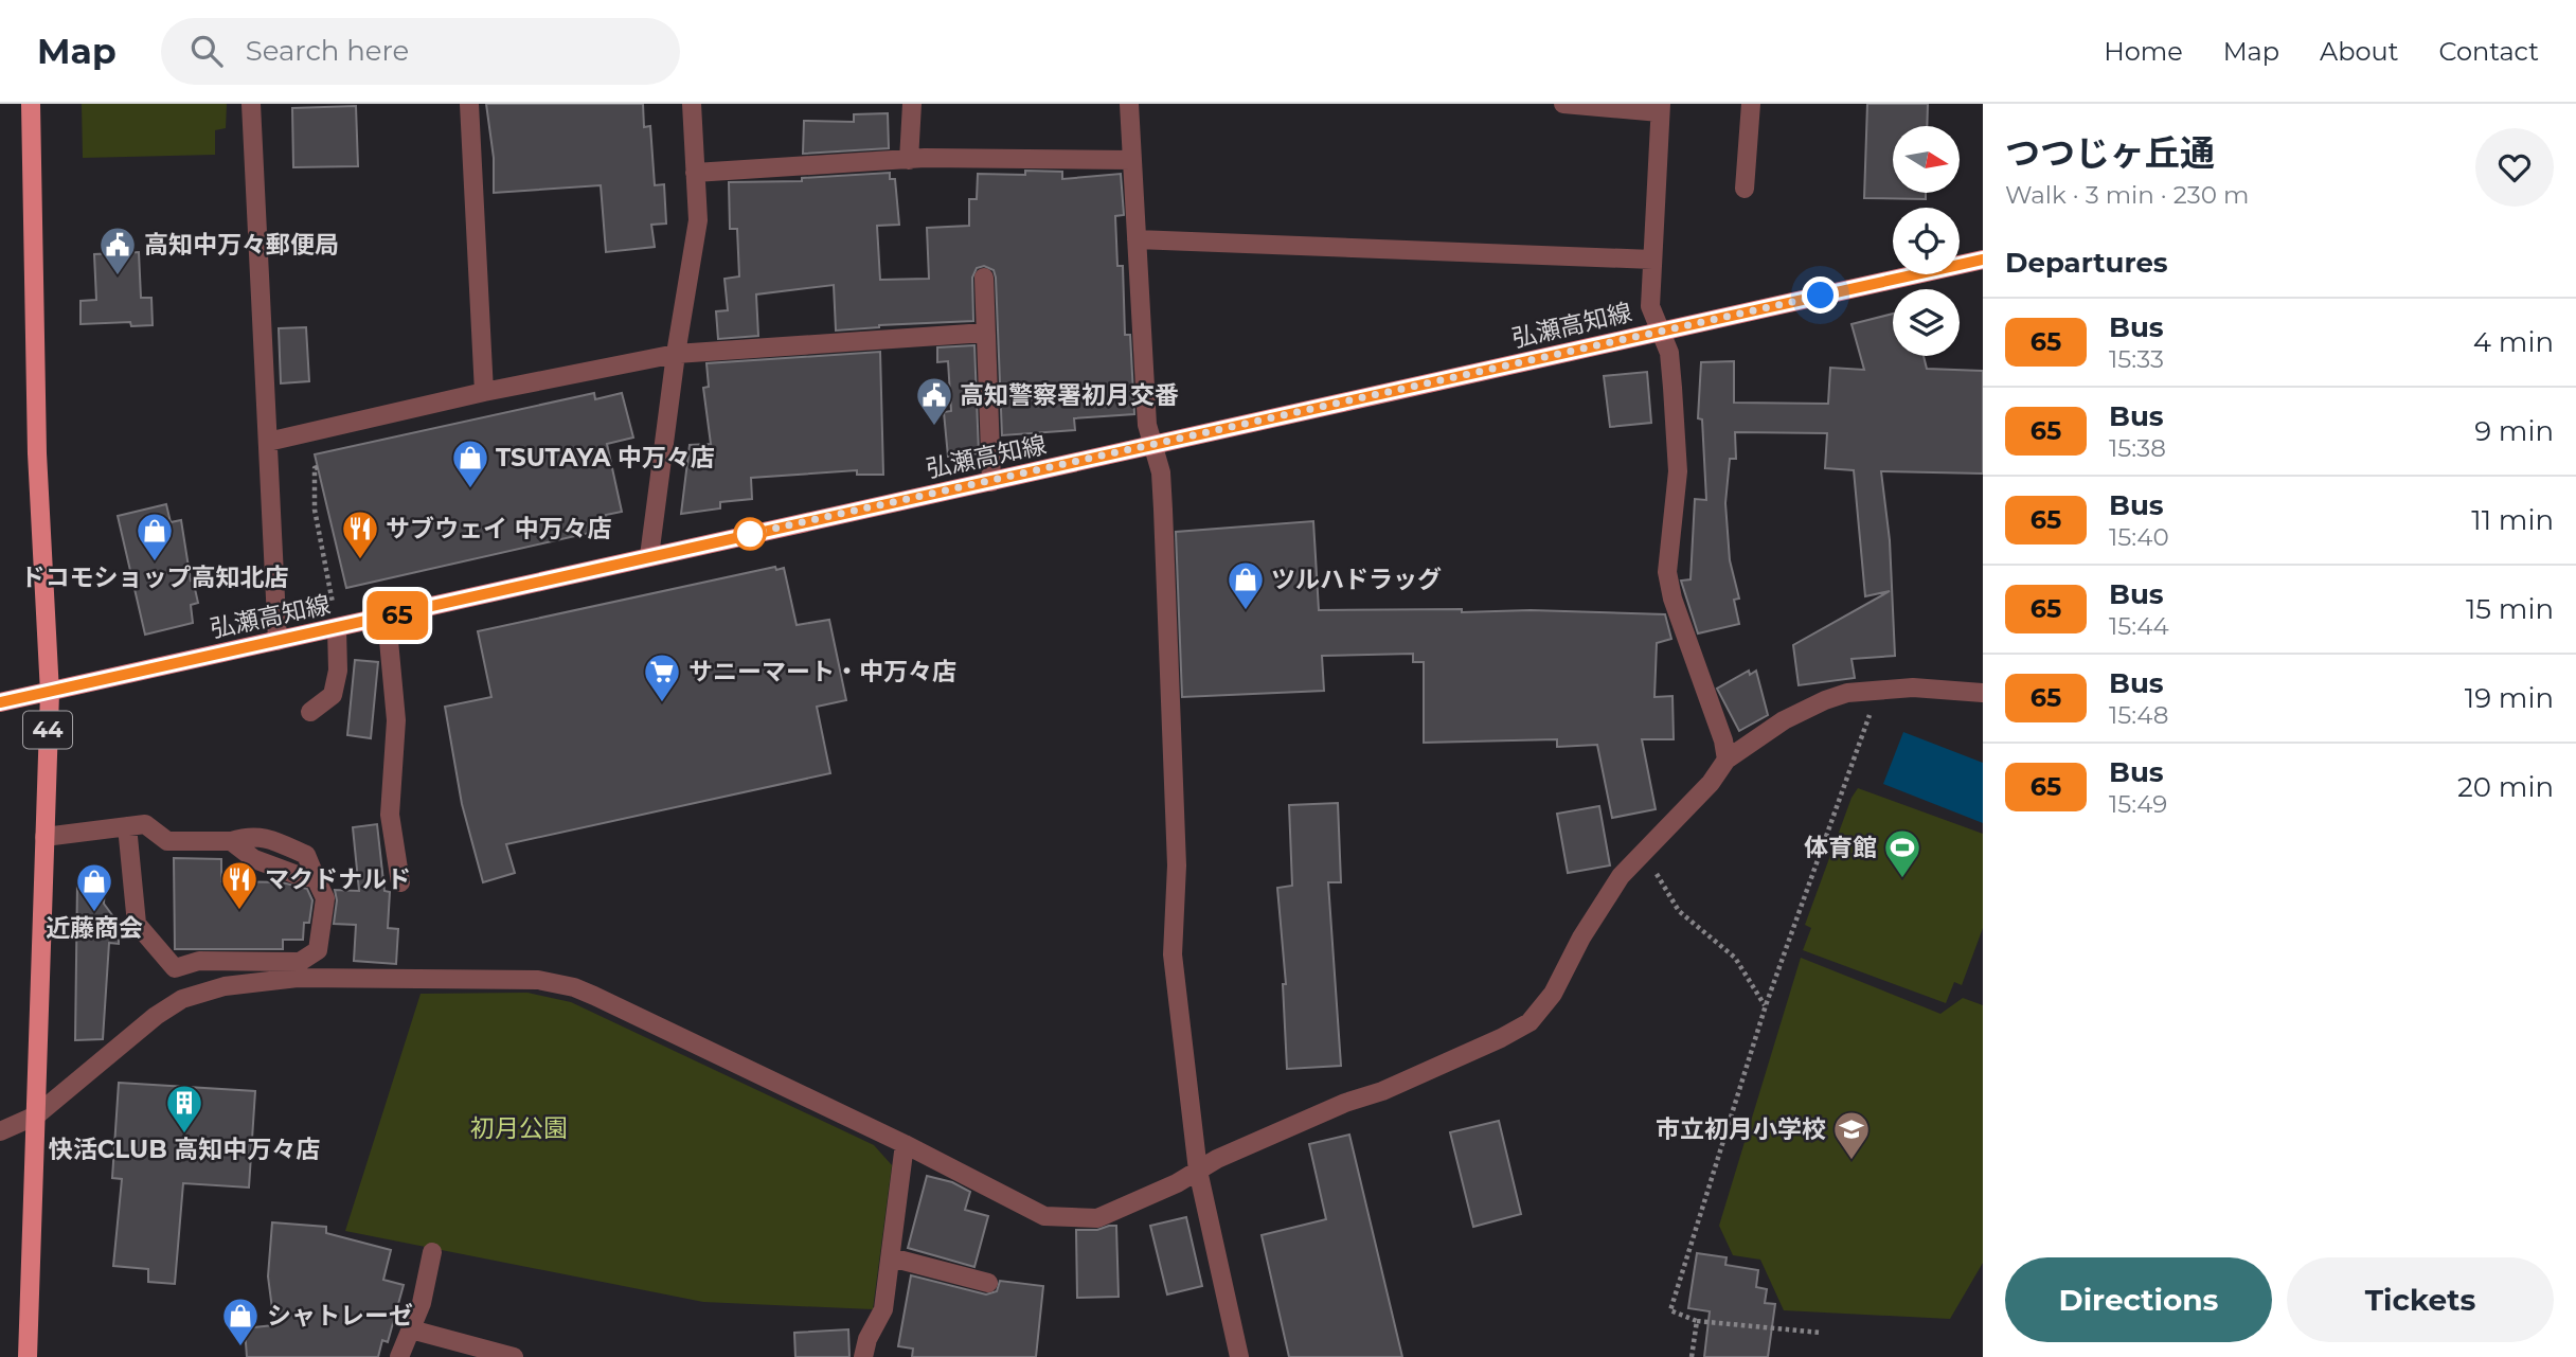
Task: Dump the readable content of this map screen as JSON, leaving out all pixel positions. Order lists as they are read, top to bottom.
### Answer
{
  "streets": {
    "main road": ["弘瀬高知線", "44"]
  },
  "crossings": [
    ["弘瀬高知線", "44"]
  ],
  "parks": ["初月公園"],
  "places": {
    "public building": ["高知中万々郵便局", "高知警察署初月交番"],
    "shop": [
      "TSUTAYA 中万々店",
      "ドコモショップ高知北店",
      "ツルハドラッグ",
      "近藤商会",
      "シャトレーゼ"
    ],
    "restaurant": ["サブウェイ 中万々店", "マクドナルド"],
    "supermarket": ["サニーマート・中万々店"],
    "sports": ["体育館"],
    "building": ["快活CLUB 高知中万々店"],
    "school or university": ["市立初月小学校"]
  },
  "lines": ["bus line 65"],
  "north": "right",
  "page": {
    "header": "Map",
    "search": "Search here",
    "nav": [
      "Home",
      "Map",
      "About",
      "Contact"
    ],
    "on_map": "65",
    "heading": [
      ["つつじヶ丘通", "Walk · 3 min · 230 m"],
      "Departures"
    ],
    "list": [
      {
        "mark": "65",
        "name": "Bus",
        "note": "15:33",
        "value": "4 min"
      },
      {
        "mark": "65",
        "name": "Bus",
        "note": "15:38",
        "value": "9 min"
      },
      {
        "mark": "65",
        "name": "Bus",
        "note": "15:40",
        "value": "11 min"
      },
      {
        "mark": "65",
        "name": "Bus",
        "note": "15:44",
        "value": "15 min"
      },
      {
        "mark": "65",
        "name": "Bus",
        "note": "15:48",
        "value": "19 min"
      },
      {
        "mark": "65",
        "name": "Bus",
        "note": "15:49",
        "value": "20 min"
      }
    ],
    "buttons": ["Directions", "Tickets"]
  }
}
